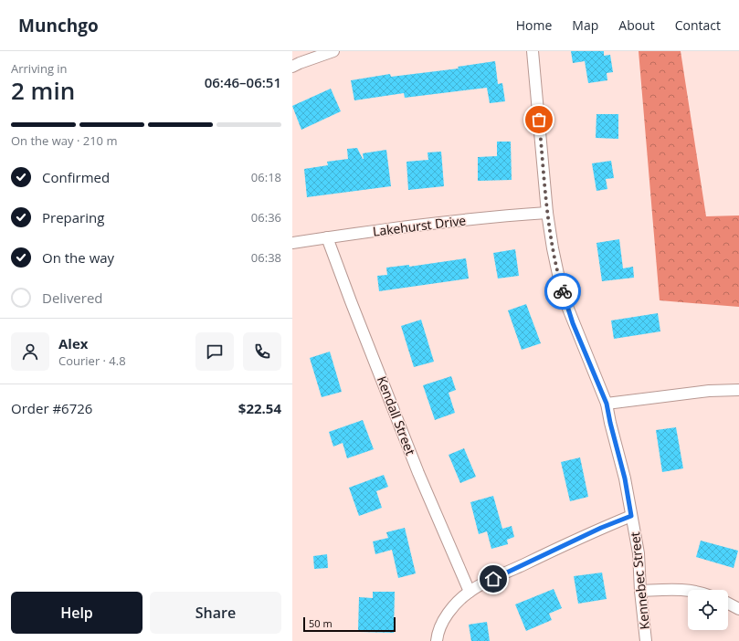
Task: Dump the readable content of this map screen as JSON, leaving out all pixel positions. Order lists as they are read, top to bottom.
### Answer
{
  "streets": {
    "street": ["Lakehurst Drive", "Kendall Street", "Kennebec Street"]
  },
  "crossings": [
    ["Lakehurst Drive", "Kendall Street"],
    ["Lakehurst Drive", "Kennebec Street"]
  ],
  "scale_bar": "50 m",
  "page": {
    "header": "Munchgo",
    "nav": [
      "Home",
      "Map",
      "About",
      "Contact"
    ],
    "heading": ["2 min", "Arriving in", "06:46–06:51"],
    "panel": [
      "Alex",
      "Courier · 4.8",
      "Order #6726",
      "$22.54"
    ],
    "bar": "On the way · 210 m",
    "list": [
      ["Confirmed", "06:18"],
      ["Preparing", "06:36"],
      ["On the way", "06:38"],
      "Delivered"
    ],
    "buttons": ["Help", "Share"],
    "scale": "50 m"
  }
}
